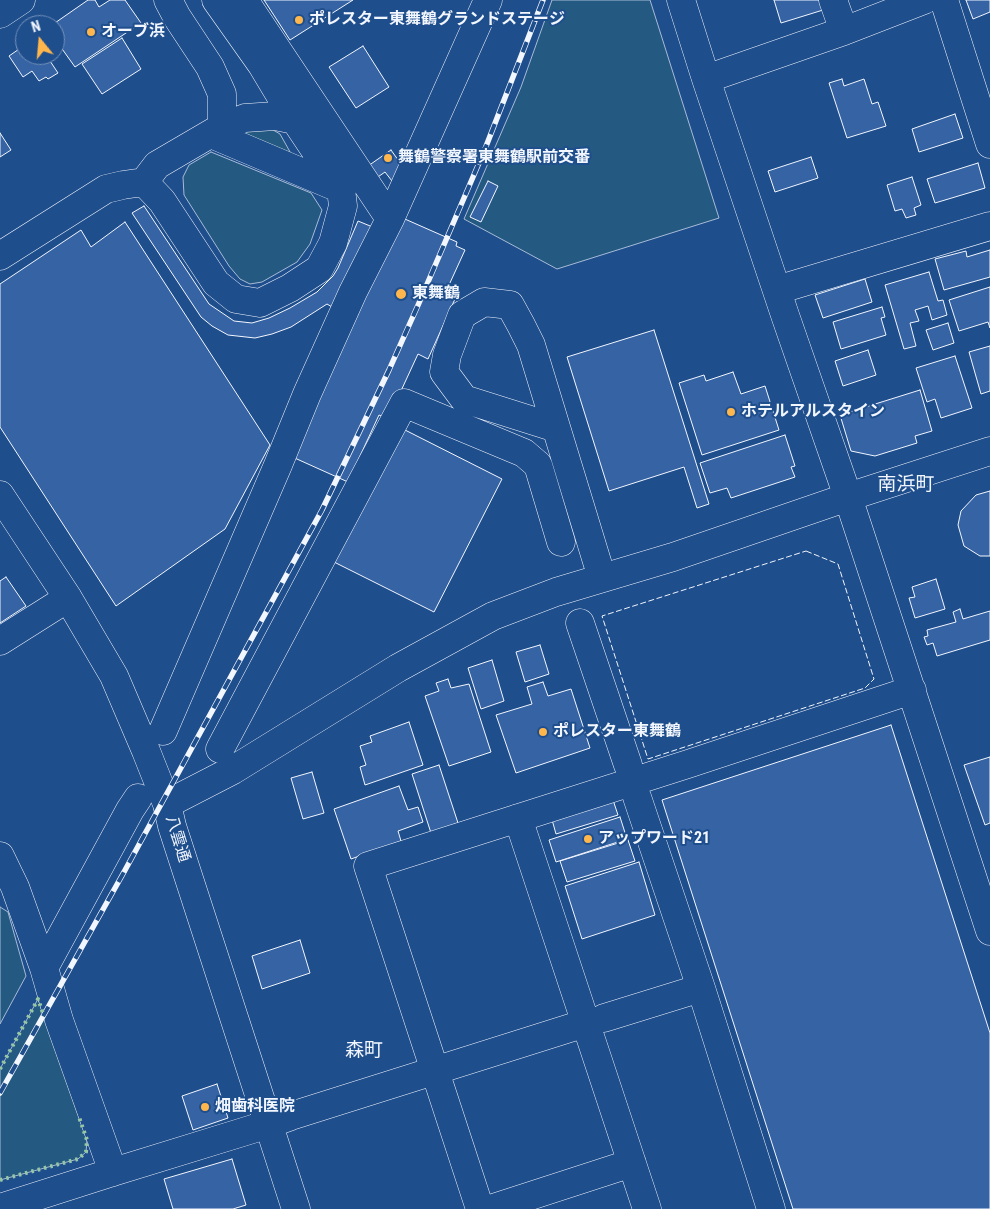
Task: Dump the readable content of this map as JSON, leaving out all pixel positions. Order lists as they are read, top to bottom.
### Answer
{
  "streets": {
    "street": ["八雲通"]
  },
  "districts": ["南浜町", "森町"],
  "places": [
    "ポレスター東舞鶴グランドステージ",
    "オーブ浜",
    "舞鶴警察署東舞鶴駅前交番",
    "東舞鶴",
    "ホテルアルスタイン",
    "ポレスター東舞鶴",
    "アップワード21",
    "畑歯科医院"
  ],
  "north": "top"
}
